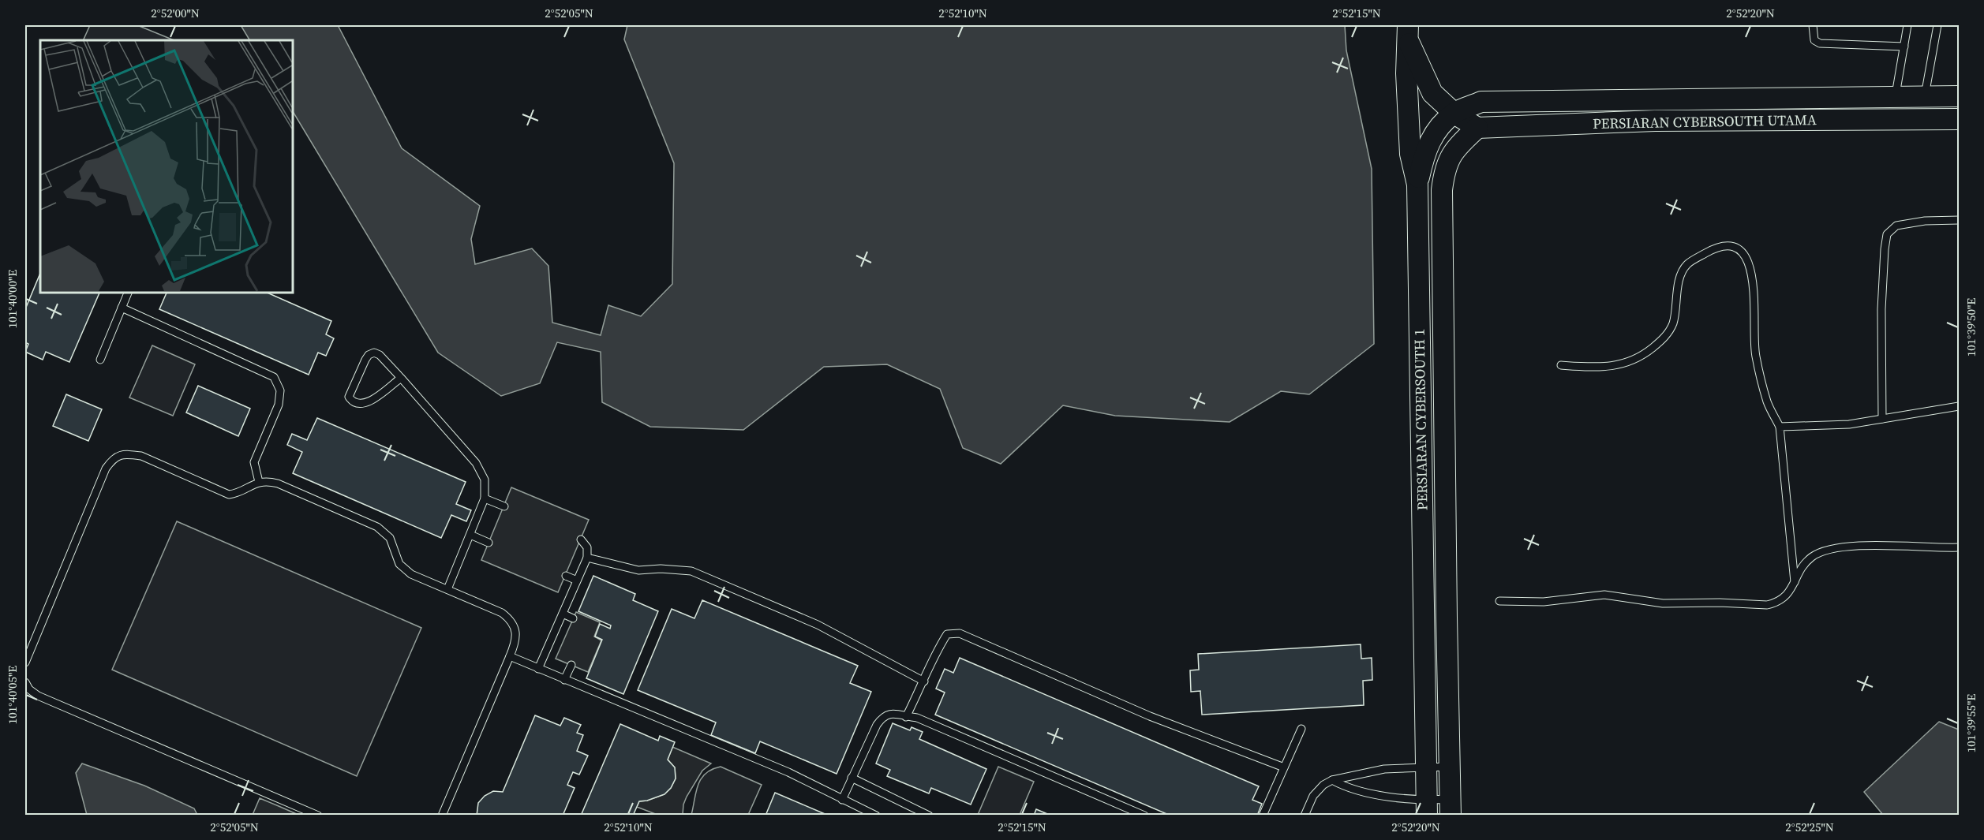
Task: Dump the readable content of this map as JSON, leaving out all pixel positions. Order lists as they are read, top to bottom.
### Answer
{
  "streets": {
    "street": ["PERSIARAN CYBERSOUTH UTAMA", "PERSIARAN CYBERSOUTH 1"]
  },
  "crossings": [
    ["PERSIARAN CYBERSOUTH UTAMA", "PERSIARAN CYBERSOUTH 1"]
  ],
  "coordinates": [
    "2°52'00\"N",
    "2°52'05\"N",
    "2°52'10\"N",
    "2°52'15\"N",
    "2°52'20\"N",
    "101°40'00\"E",
    "101°39'50\"E",
    "101°40'05\"E",
    "101°39'55\"E",
    "2°52'25\"N"
  ]
}
